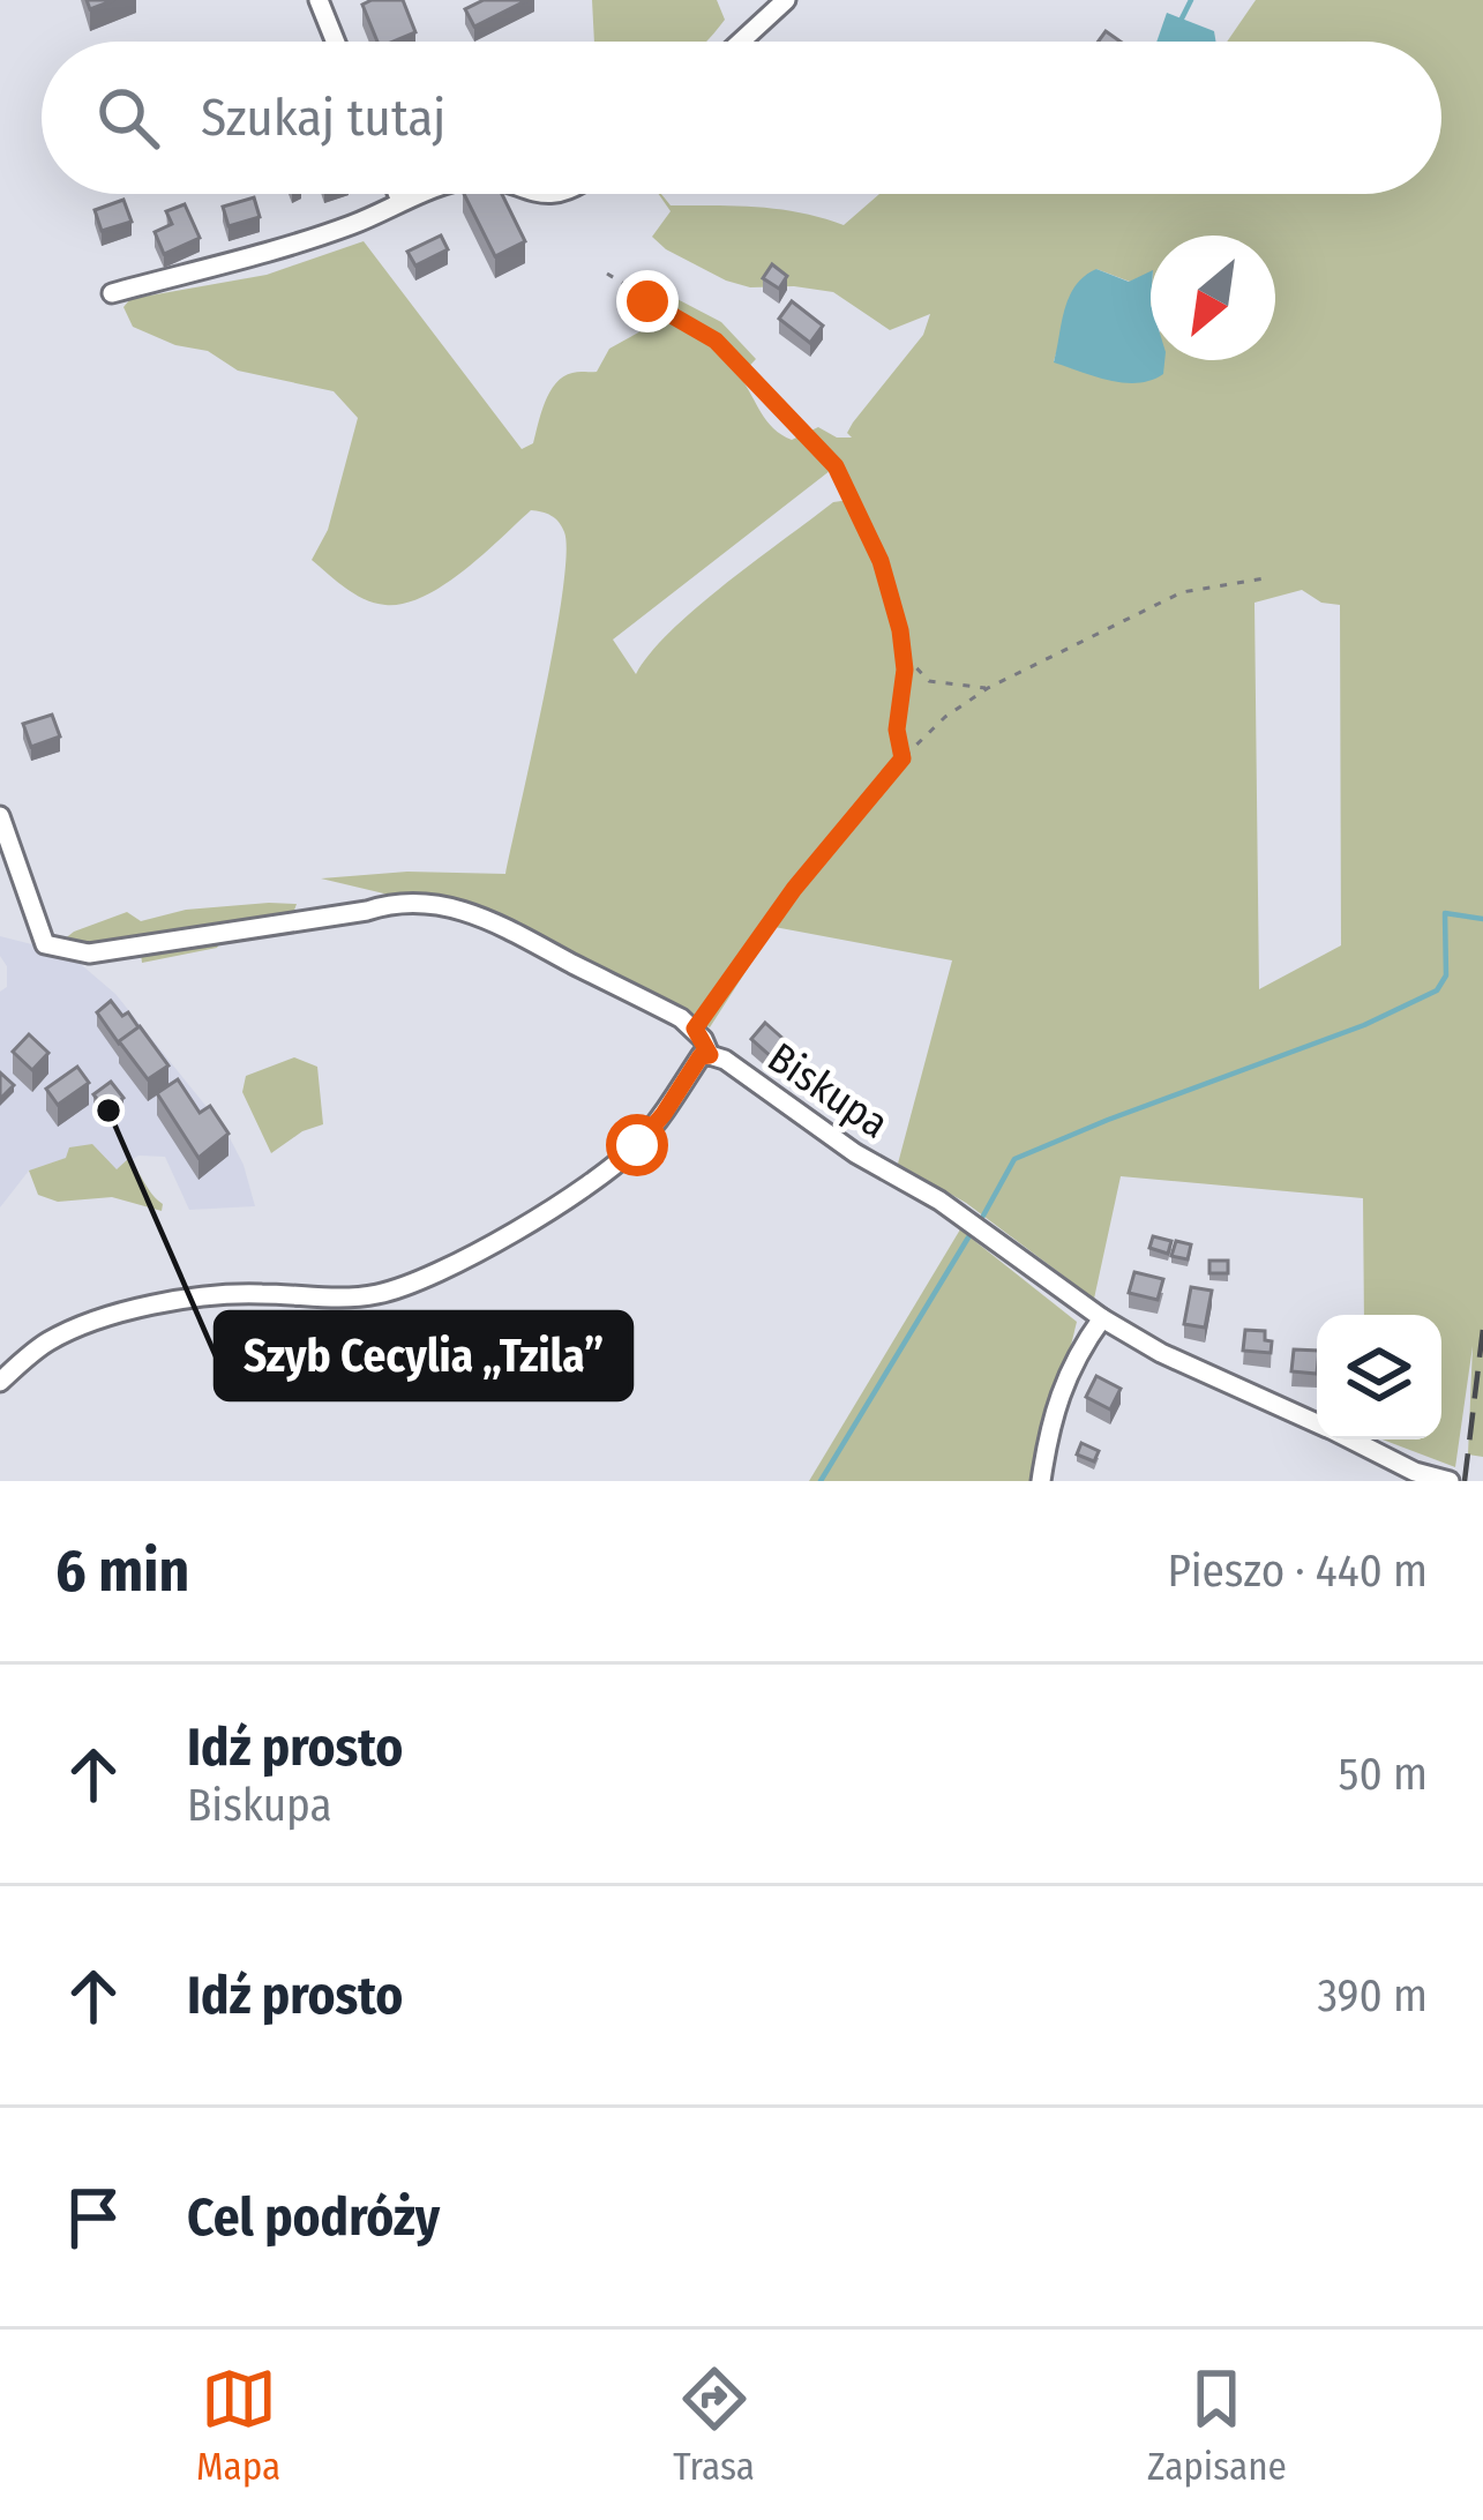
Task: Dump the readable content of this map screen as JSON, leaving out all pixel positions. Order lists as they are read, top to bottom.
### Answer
{
  "streets": {
    "street": ["Biskupa"]
  },
  "places": ["Szyb Cecylia „Tzila”"],
  "north": "bottom left",
  "page": {
    "search": "Szukaj tutaj",
    "heading": ["6 min", "Pieszo · 440 m"],
    "list": [
      ["Idź prosto", "Biskupa", "50 m"],
      ["Idź prosto", "390 m"],
      "Cel podróży"
    ],
    "nav": ["Mapa", "Trasa", "Zapisane"]
  }
}
